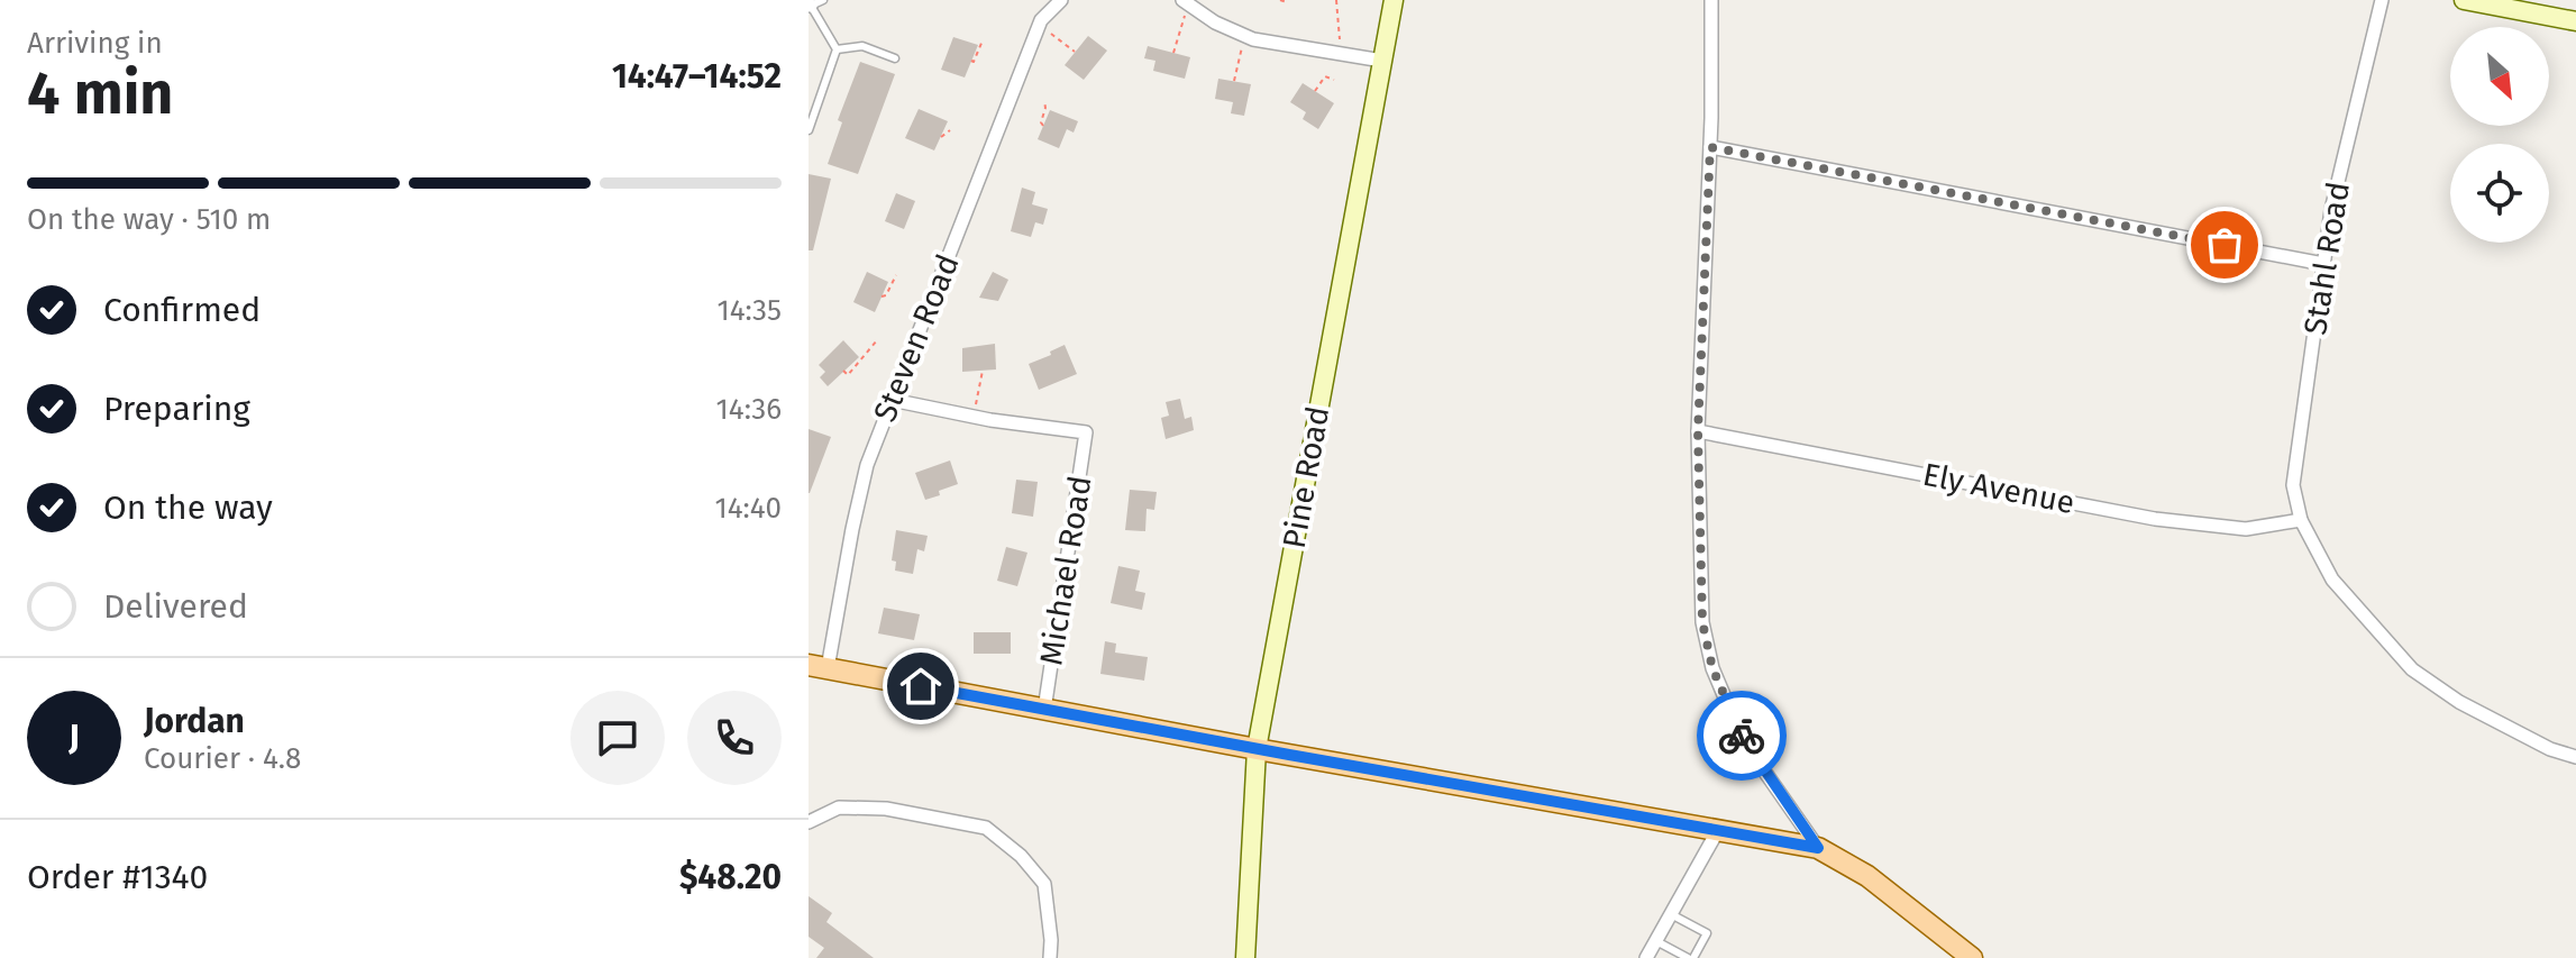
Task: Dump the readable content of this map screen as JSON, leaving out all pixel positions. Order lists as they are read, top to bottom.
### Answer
{
  "streets": {
    "street": [
      "Stahl Road",
      "Steven Road",
      "Pine Road",
      "Ely Avenue",
      "Michael Road"
    ]
  },
  "crossings": [
    ["Stahl Road", "Ely Avenue"]
  ],
  "north": "bottom right",
  "page": {
    "heading": ["4 min", "Arriving in", "14:47–14:52"],
    "panel": [
      "Jordan",
      "Courier · 4.8",
      "Order #1340",
      "$48.20"
    ],
    "bar": "On the way · 510 m",
    "list": [
      ["Confirmed", "14:35"],
      ["Preparing", "14:36"],
      ["On the way", "14:40"],
      "Delivered"
    ],
    "round": "J"
  }
}
